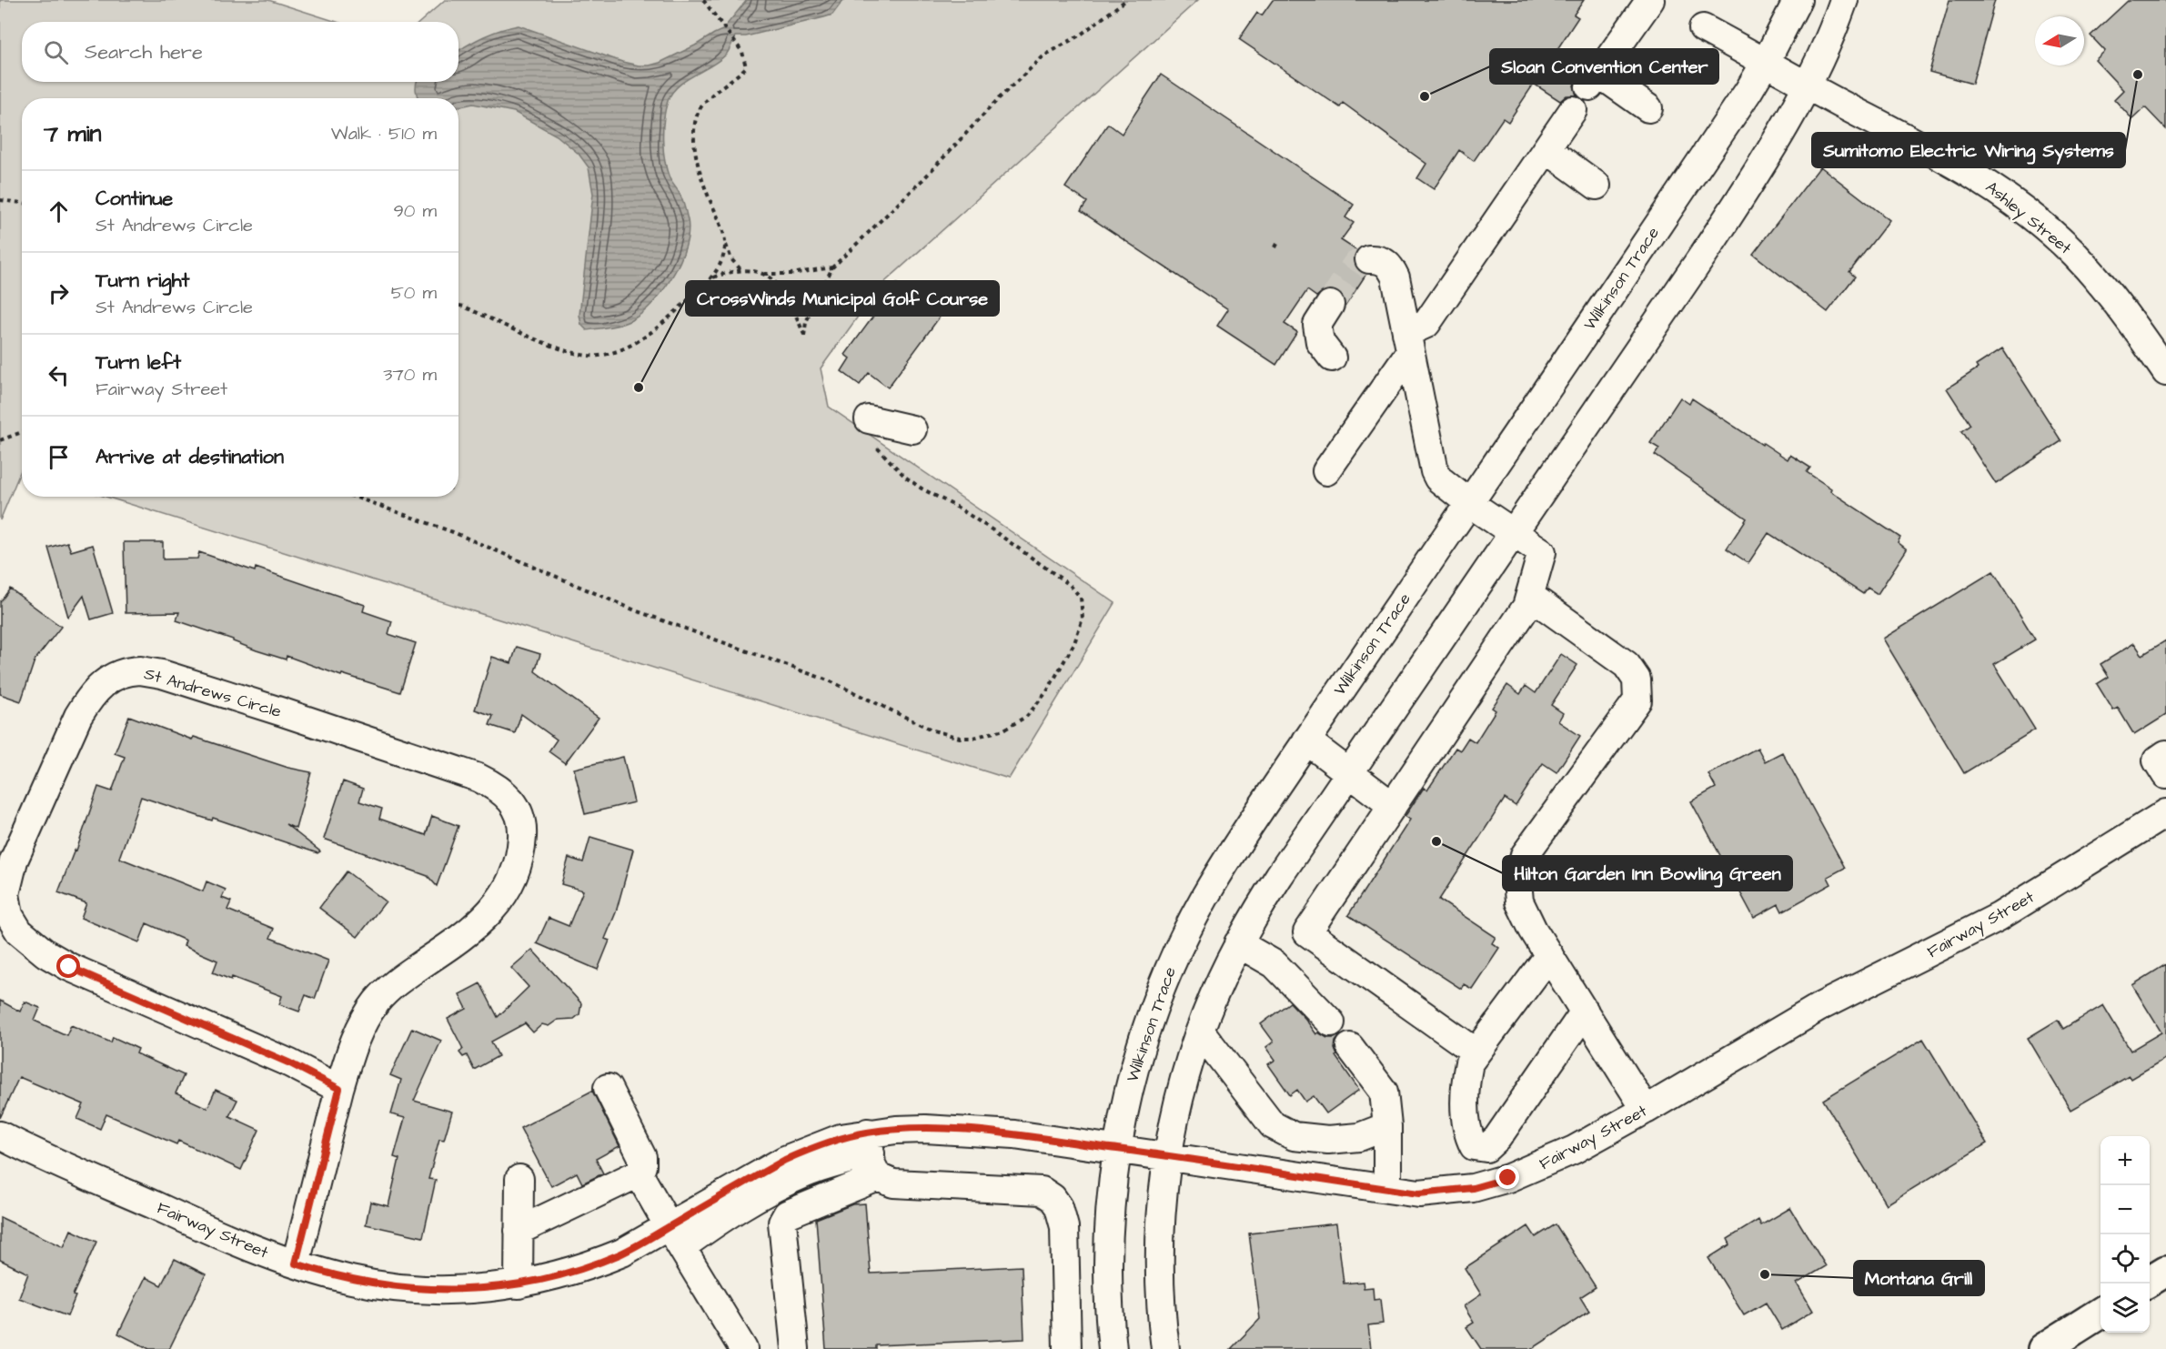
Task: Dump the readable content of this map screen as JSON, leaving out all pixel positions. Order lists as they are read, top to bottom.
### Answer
{
  "streets": {
    "street": [
      "Ashley Street",
      "Wilkinson Trace",
      "St Andrews Circle",
      "Fairway Street"
    ]
  },
  "crossings": [
    ["Ashley Street", "Wilkinson Trace"],
    ["Wilkinson Trace", "Fairway Street"],
    ["St Andrews Circle", "Fairway Street"]
  ],
  "places": [
    "Sumitomo Electric Wiring Systems",
    "Sloan Convention Center",
    "CrossWinds Municipal Golf Course",
    "Hilton Garden Inn Bowling Green",
    "Montana Grill"
  ],
  "north": "left",
  "page": {
    "search": "Search here",
    "heading": ["7 min", "Walk · 510 m"],
    "list": [
      ["Continue", "St Andrews Circle", "90 m"],
      ["Turn right", "St Andrews Circle", "50 m"],
      ["Turn left", "Fairway Street", "370 m"],
      "Arrive at destination"
    ],
    "map_buttons": ["+", "−"]
  }
}
